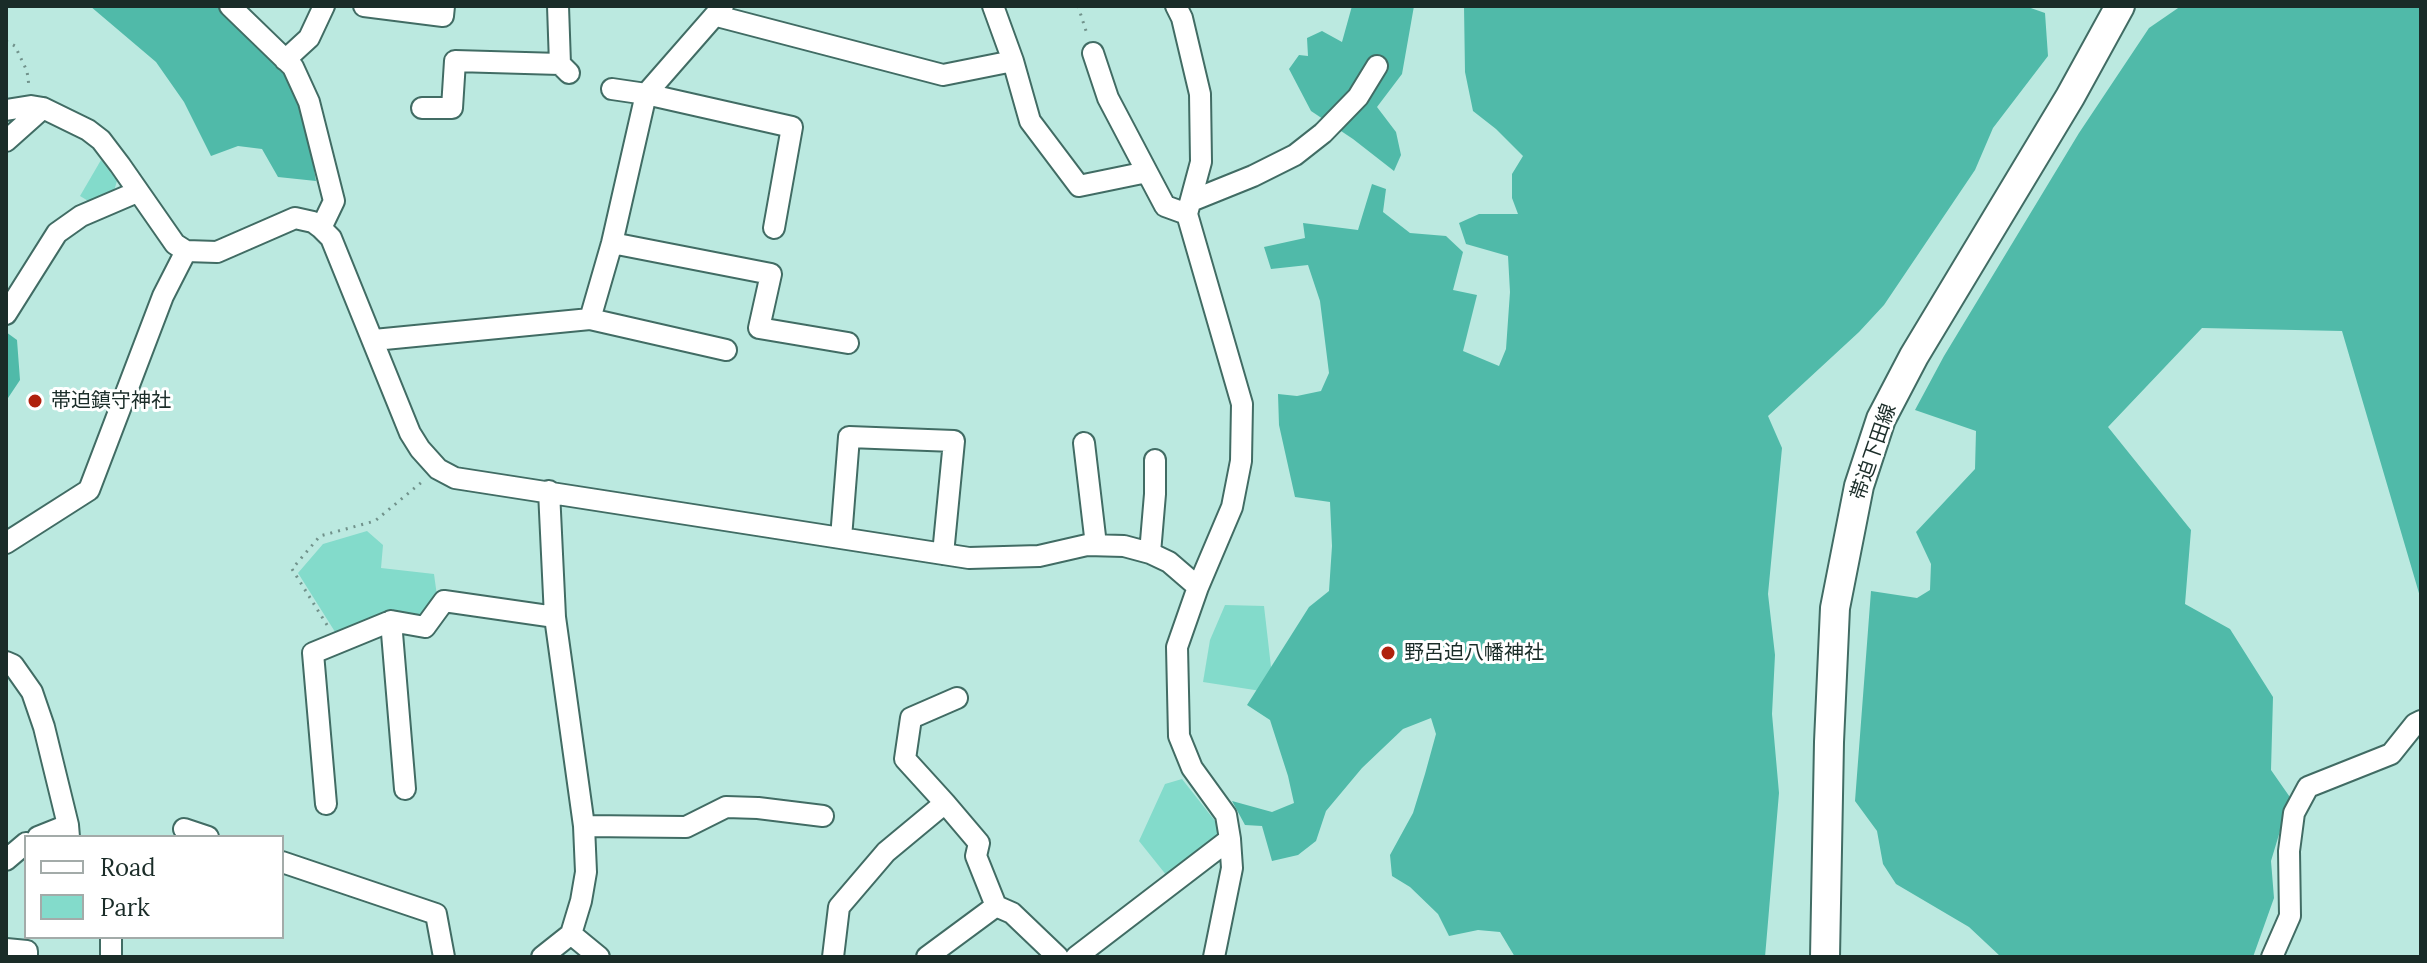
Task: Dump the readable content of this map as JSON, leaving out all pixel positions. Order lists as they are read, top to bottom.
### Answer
{
  "streets": {
    "main road": ["帯迫下田線"]
  },
  "places": ["帯迫鎮守神社", "野呂迫八幡神社"],
  "legend": ["Road", "Park"]
}
